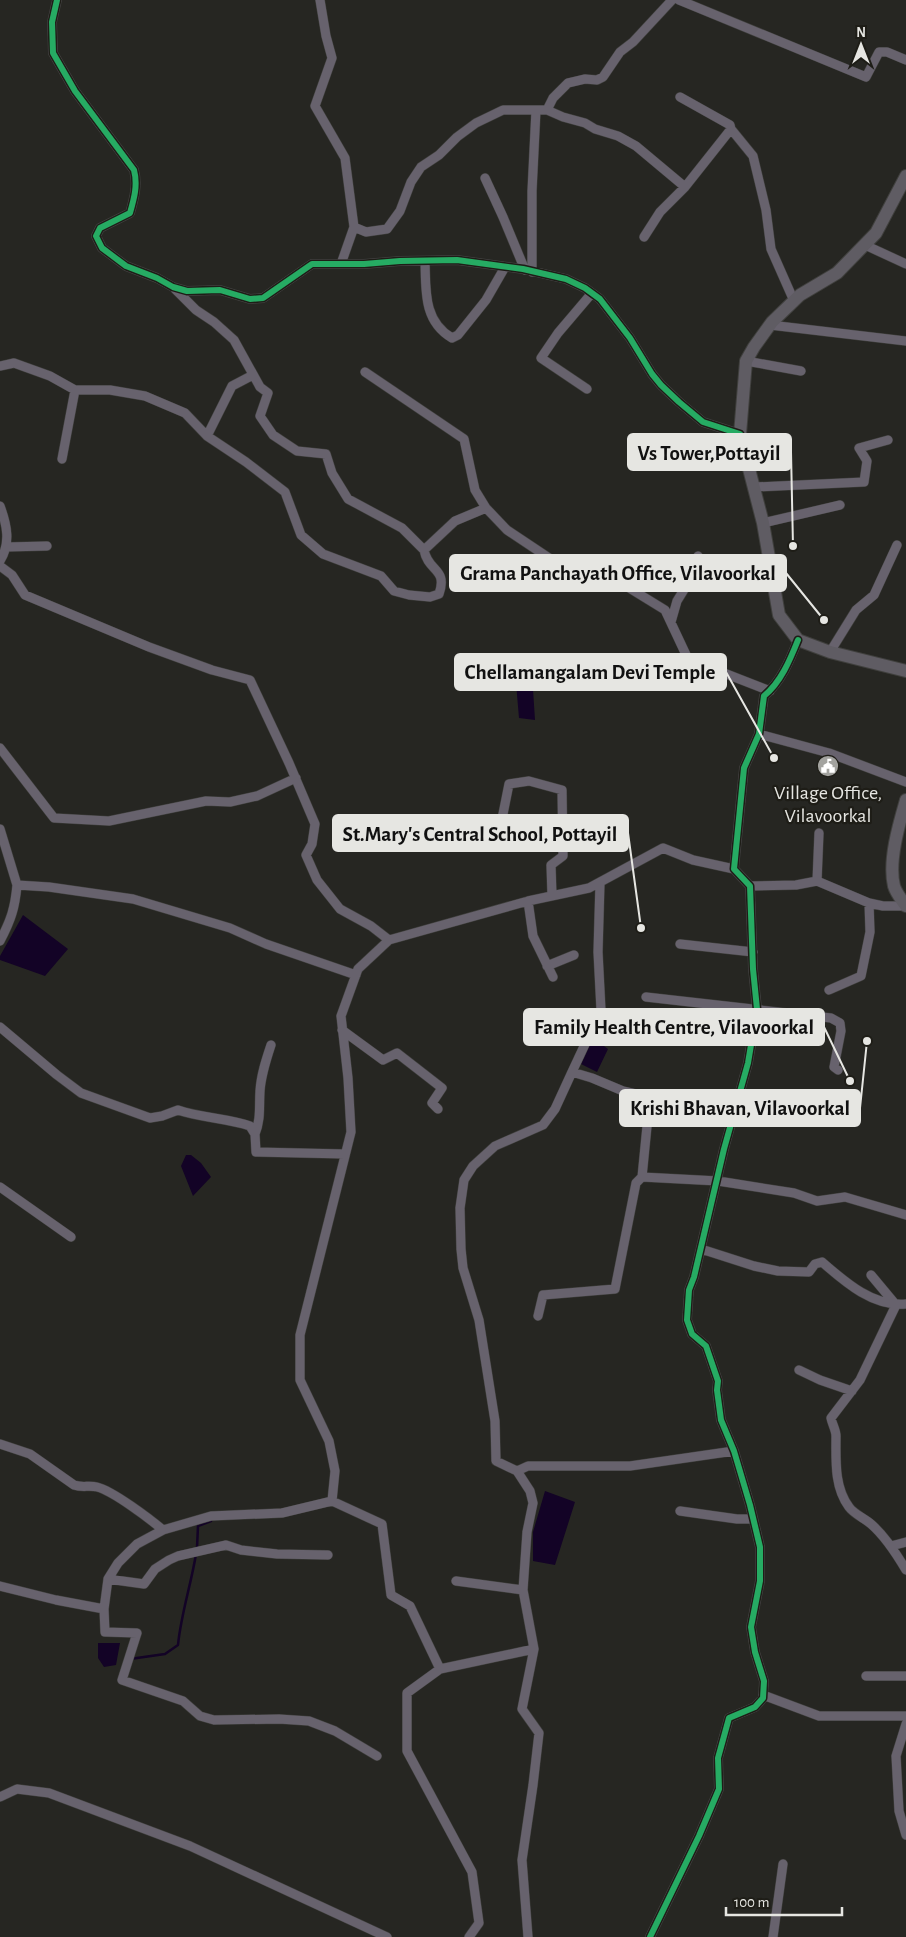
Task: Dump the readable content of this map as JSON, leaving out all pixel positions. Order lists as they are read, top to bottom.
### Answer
{
  "places": {
    "other": [
      "Vs Tower,Pottayil",
      "Grama Panchayath Office, Vilavoorkal",
      "Chellamangalam Devi Temple",
      "St.Mary's Central School, Pottayil",
      "Krishi Bhavan, Vilavoorkal",
      "Family Health Centre, Vilavoorkal"
    ],
    "public building": ["Village Office, Vilavoorkal"]
  },
  "scale_bar": "100 m",
  "north": "top"
}
